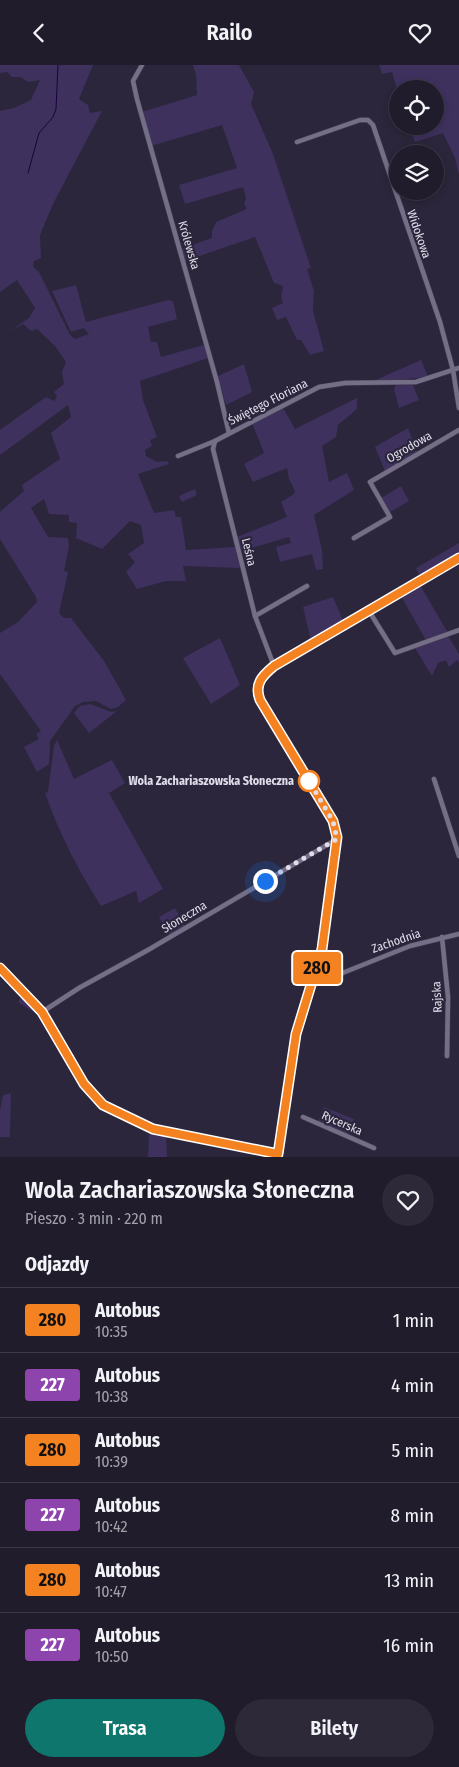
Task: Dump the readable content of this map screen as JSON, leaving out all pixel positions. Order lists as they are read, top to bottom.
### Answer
{
  "streets": {
    "street": [
      "Widokowa",
      "Królewska",
      "Świętego Floriana",
      "Ogrodowa",
      "Leśna",
      "Słoneczna",
      "Zachodnia",
      "Rajska",
      "Rycerska"
    ]
  },
  "crossings": [
    ["Widokowa", "Świętego Floriana"],
    ["Królewska", "Świętego Floriana"],
    ["Świętego Floriana", "Leśna"],
    ["Zachodnia", "Rajska"]
  ],
  "places": ["Wola Zachariaszowska Słoneczna"],
  "lines": ["bus line 280"],
  "page": {
    "header": "Railo",
    "on_map": "280",
    "heading": [
      ["Wola Zachariaszowska Słoneczna", "Pieszo · 3 min · 220 m"],
      "Odjazdy"
    ],
    "list": [
      {
        "mark": "280",
        "name": "Autobus",
        "note": "10:35",
        "value": "1 min"
      },
      {
        "mark": "227",
        "name": "Autobus",
        "note": "10:38",
        "value": "4 min"
      },
      {
        "mark": "280",
        "name": "Autobus",
        "note": "10:39",
        "value": "5 min"
      },
      {
        "mark": "227",
        "name": "Autobus",
        "note": "10:42",
        "value": "8 min"
      },
      {
        "mark": "280",
        "name": "Autobus",
        "note": "10:47",
        "value": "13 min"
      },
      {
        "mark": "227",
        "name": "Autobus",
        "note": "10:50",
        "value": "16 min"
      }
    ],
    "buttons": ["Trasa", "Bilety"]
  }
}
